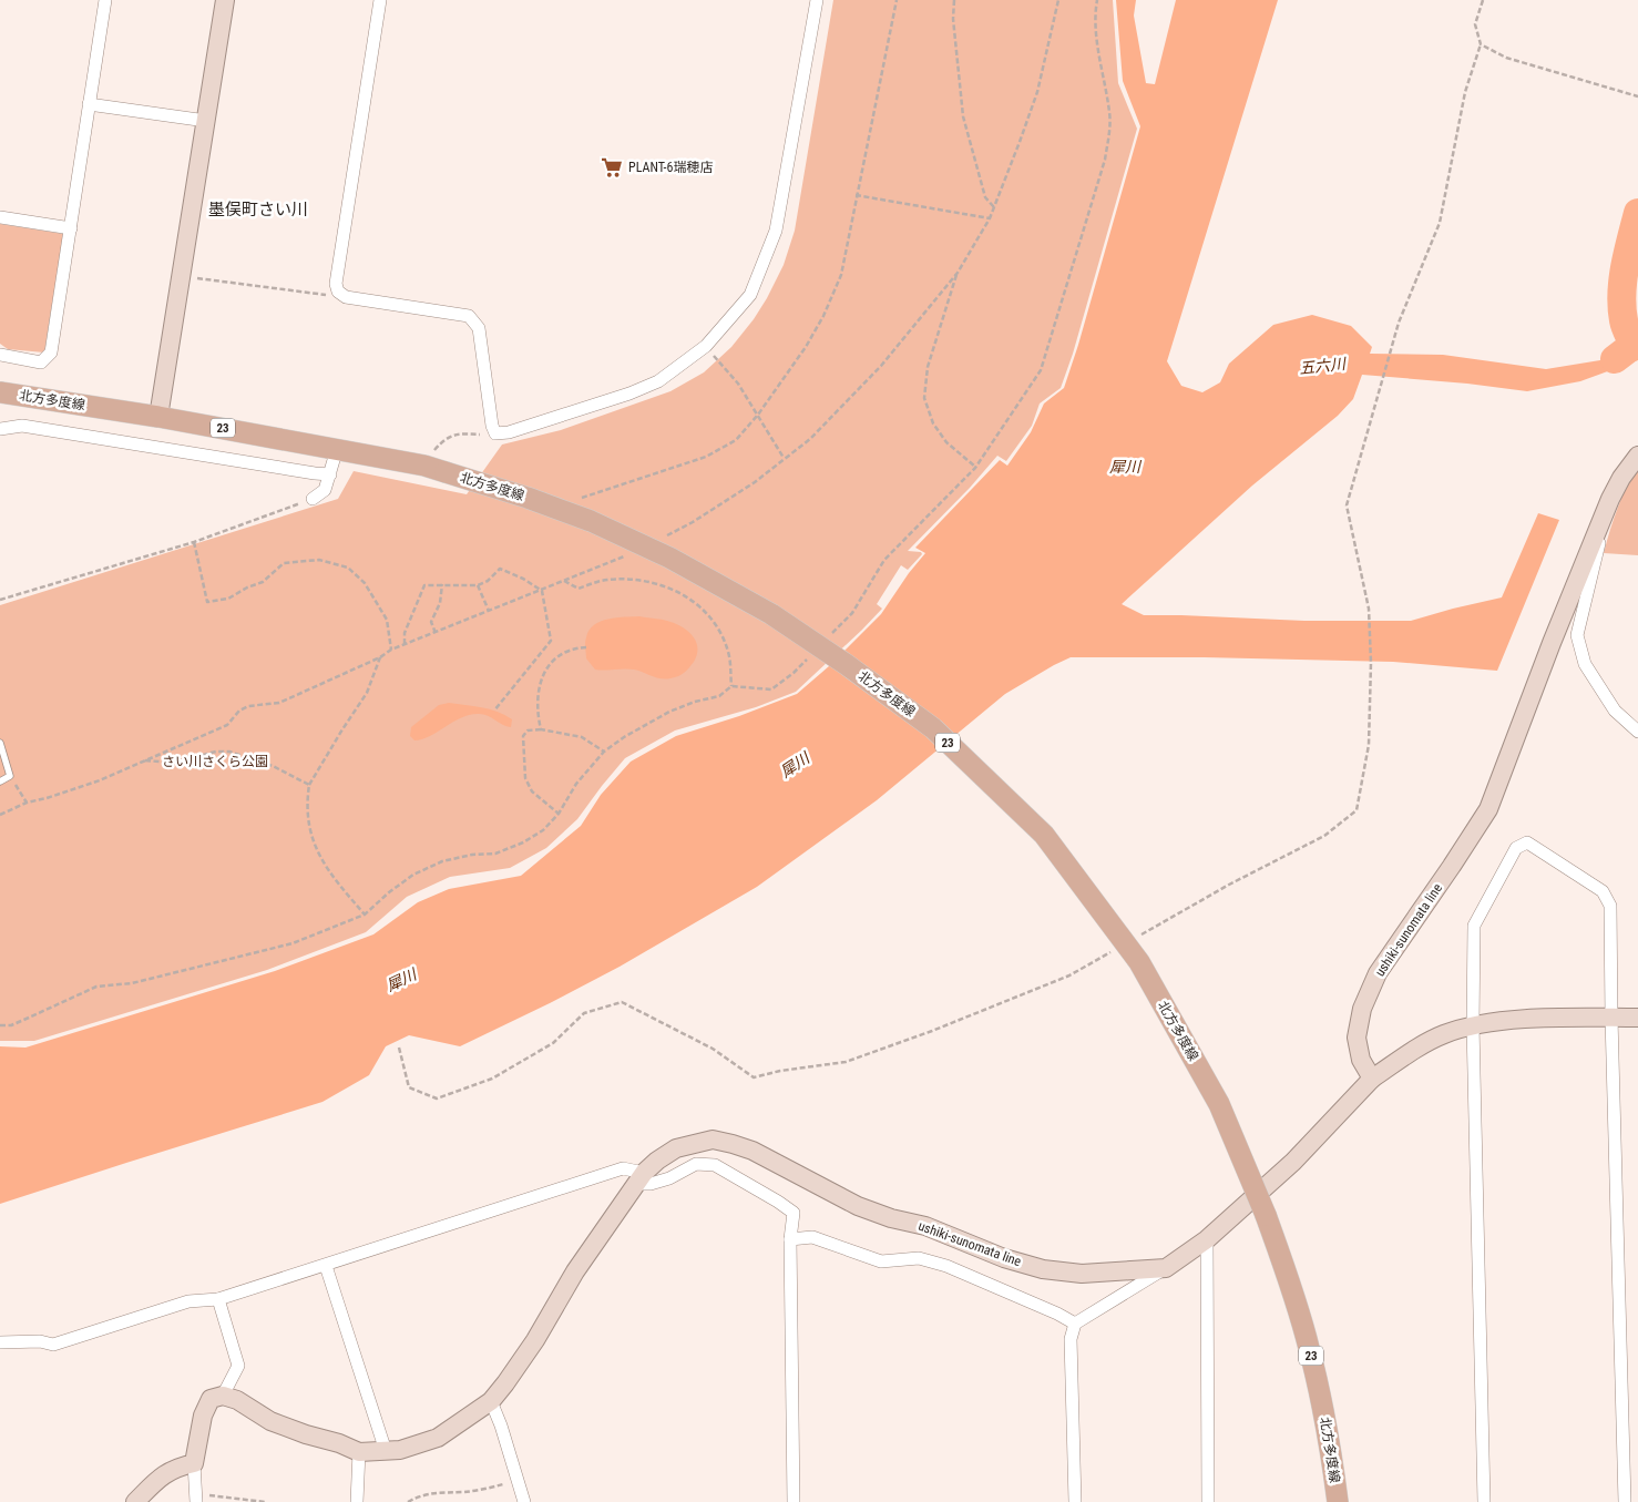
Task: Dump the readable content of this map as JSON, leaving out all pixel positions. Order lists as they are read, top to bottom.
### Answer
{
  "streets": {
    "main road": ["北方多度線", "23", "ushiki-sunomata line"]
  },
  "districts": ["墨俣町さい川"],
  "water": ["五六川", "犀川"],
  "parks": ["さい川さくら公園"],
  "places": {
    "supermarket": ["PLANT-6瑞穂店"]
  }
}
